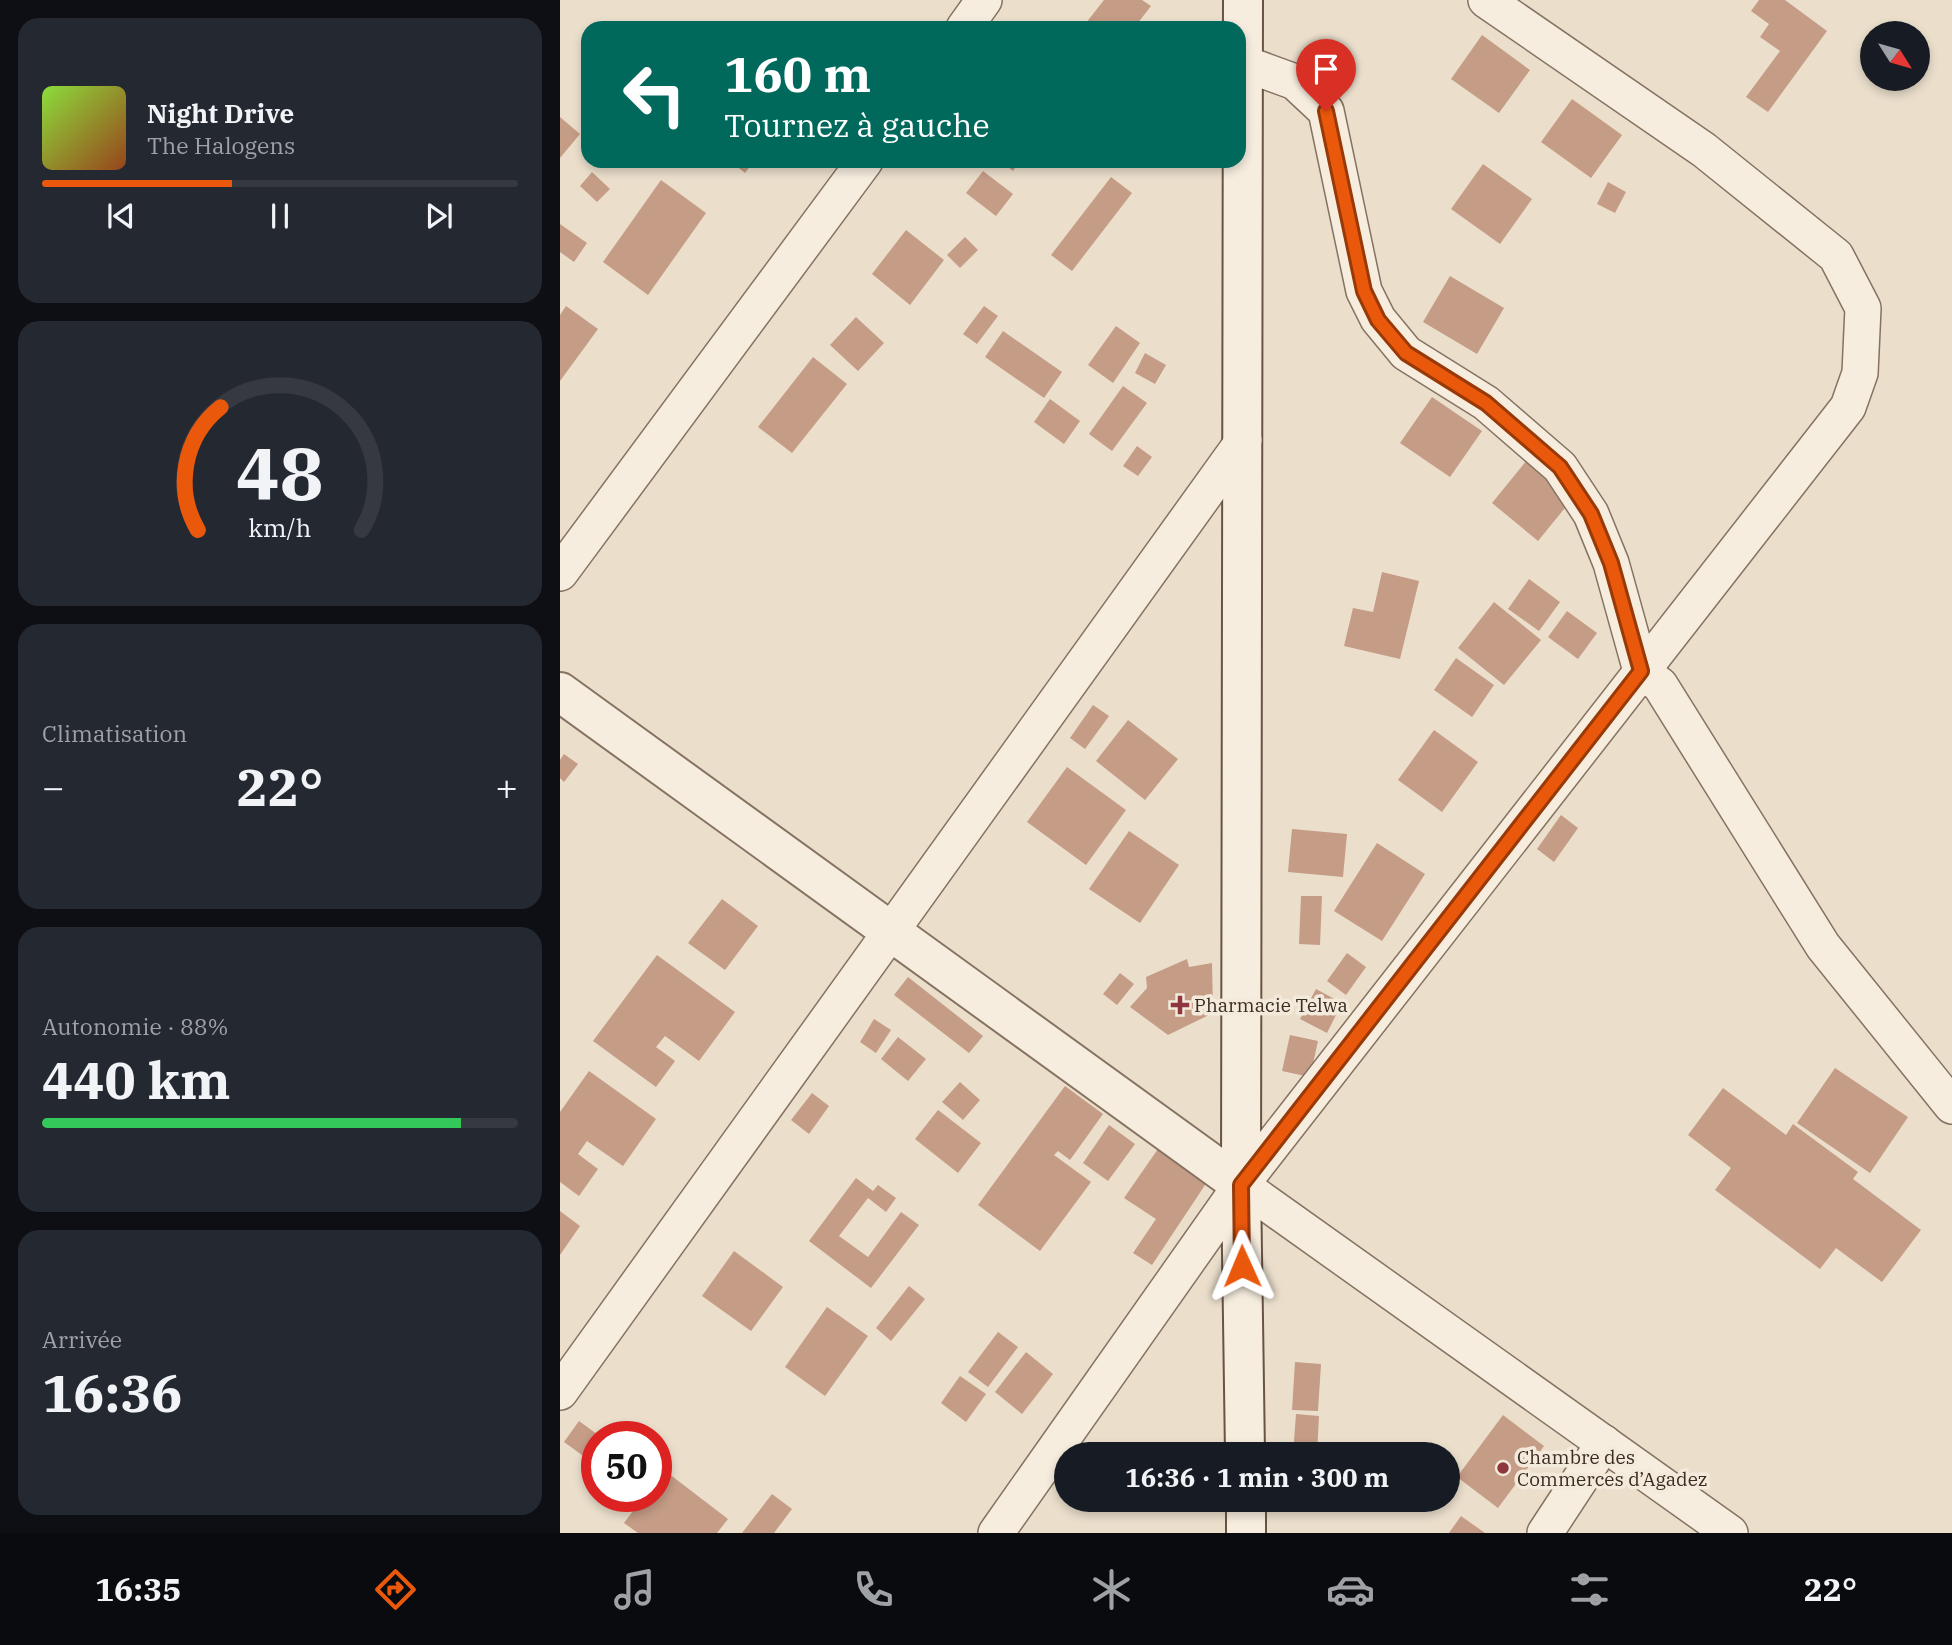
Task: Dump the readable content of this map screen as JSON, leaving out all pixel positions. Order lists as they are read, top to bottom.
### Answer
{
  "places": {
    "health": ["Pharmacie Telwa"],
    "other": ["Chambre des Commerces d’Agadez"]
  },
  "north": "bottom right",
  "page": {
    "turn": ["160 m", "Tournez à gauche"],
    "song": ["Night Drive", "The Halogens"],
    "tile": [
      "Climatisation",
      ["Autonomie · 88%", "440 km"],
      ["Arrivée", "16:36"]
    ],
    "heat": ["−", "22°", "+"],
    "limit": "50",
    "trip": "16:36 · 1 min · 300 m",
    "tabs": ["16:35", "22°"],
    "gauge": ["48", "km/h"]
  }
}
